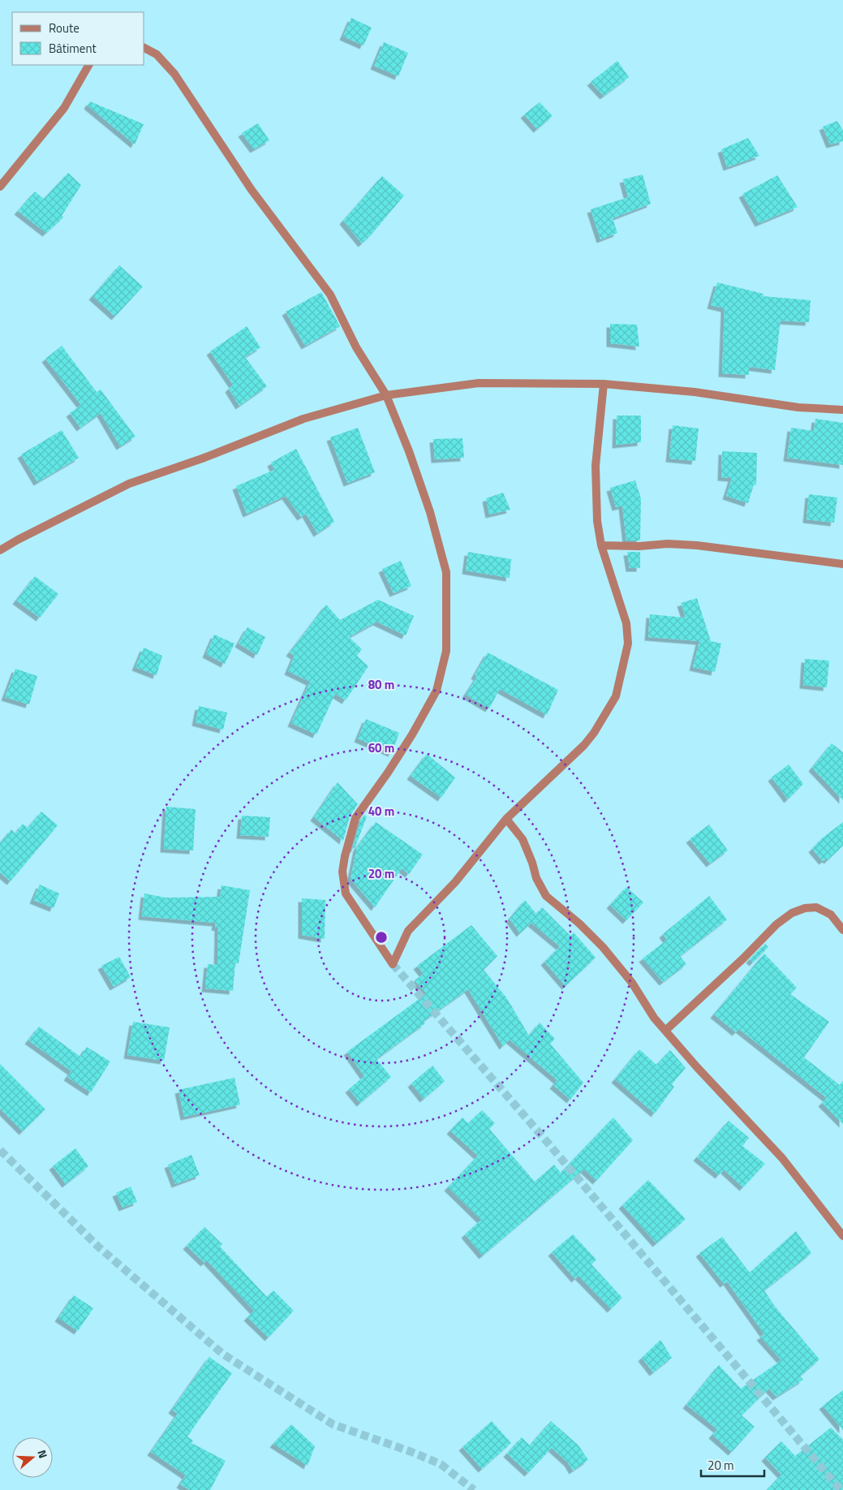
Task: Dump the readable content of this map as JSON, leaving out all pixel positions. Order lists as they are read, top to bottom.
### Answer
{
  "legend": ["Route", "Bâtiment"],
  "scale_bar": "20 m",
  "north": "right",
  "rings": [
    "80 m",
    "60 m",
    "40 m",
    "20 m"
  ]
}
